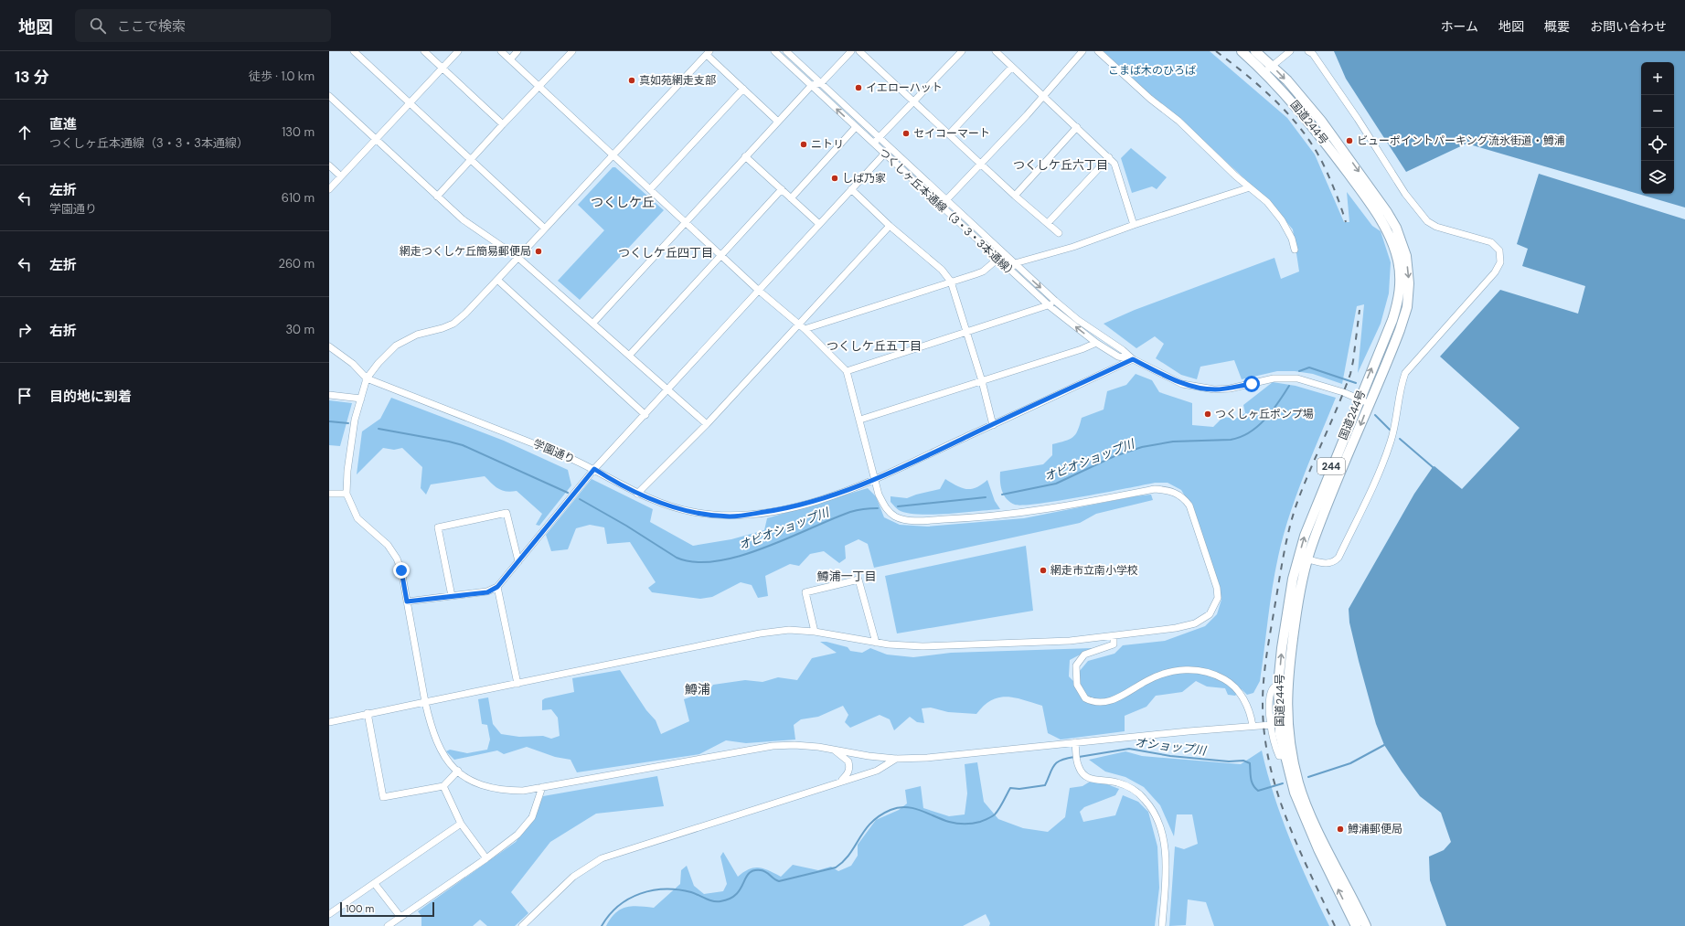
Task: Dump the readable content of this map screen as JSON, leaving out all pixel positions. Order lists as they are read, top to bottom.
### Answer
{
  "streets": {
    "highway": ["国道244号", "244"],
    "street": ["つくしヶ丘本通線（3・3・3本通線）", "学園通り"]
  },
  "crossings": [
    ["国道244号", "つくしヶ丘本通線（3・3・3本通線）"],
    ["つくしヶ丘本通線（3・3・3本通線）", "学園通り"]
  ],
  "districts": [
    "つくしケ丘六丁目",
    "つくしケ丘",
    "つくしケ丘四丁目",
    "つくしケ丘五丁目",
    "鱒浦一丁目",
    "鱒浦"
  ],
  "water": ["オビオショップ川", "オショップ川"],
  "parks": ["こまば木のひろば"],
  "places": [
    "真如苑網走支部",
    "イエローハット",
    "セイコーマート",
    "ビューポイントパーキング流氷街道・鱒浦",
    "ニトリ",
    "しば乃家",
    "網走つくしケ丘簡易郵便局",
    "つくしヶ丘ポンプ場",
    "網走市立南小学校",
    "鱒浦郵便局"
  ],
  "scale_bar": "100 m",
  "page": {
    "header": "地図",
    "search": "ここで検索",
    "nav": [
      "ホーム",
      "地図",
      "概要",
      "お問い合わせ"
    ],
    "heading": ["13 分", "徒歩 · 1.0 km"],
    "map_buttons": ["+", "−"],
    "list": [
      ["直進", "つくしヶ丘本通線（3・3・3本通線）", "130 m"],
      ["左折", "学園通り", "610 m"],
      ["左折", "260 m"],
      ["右折", "30 m"],
      "目的地に到着"
    ],
    "scale": "100 m"
  }
}
